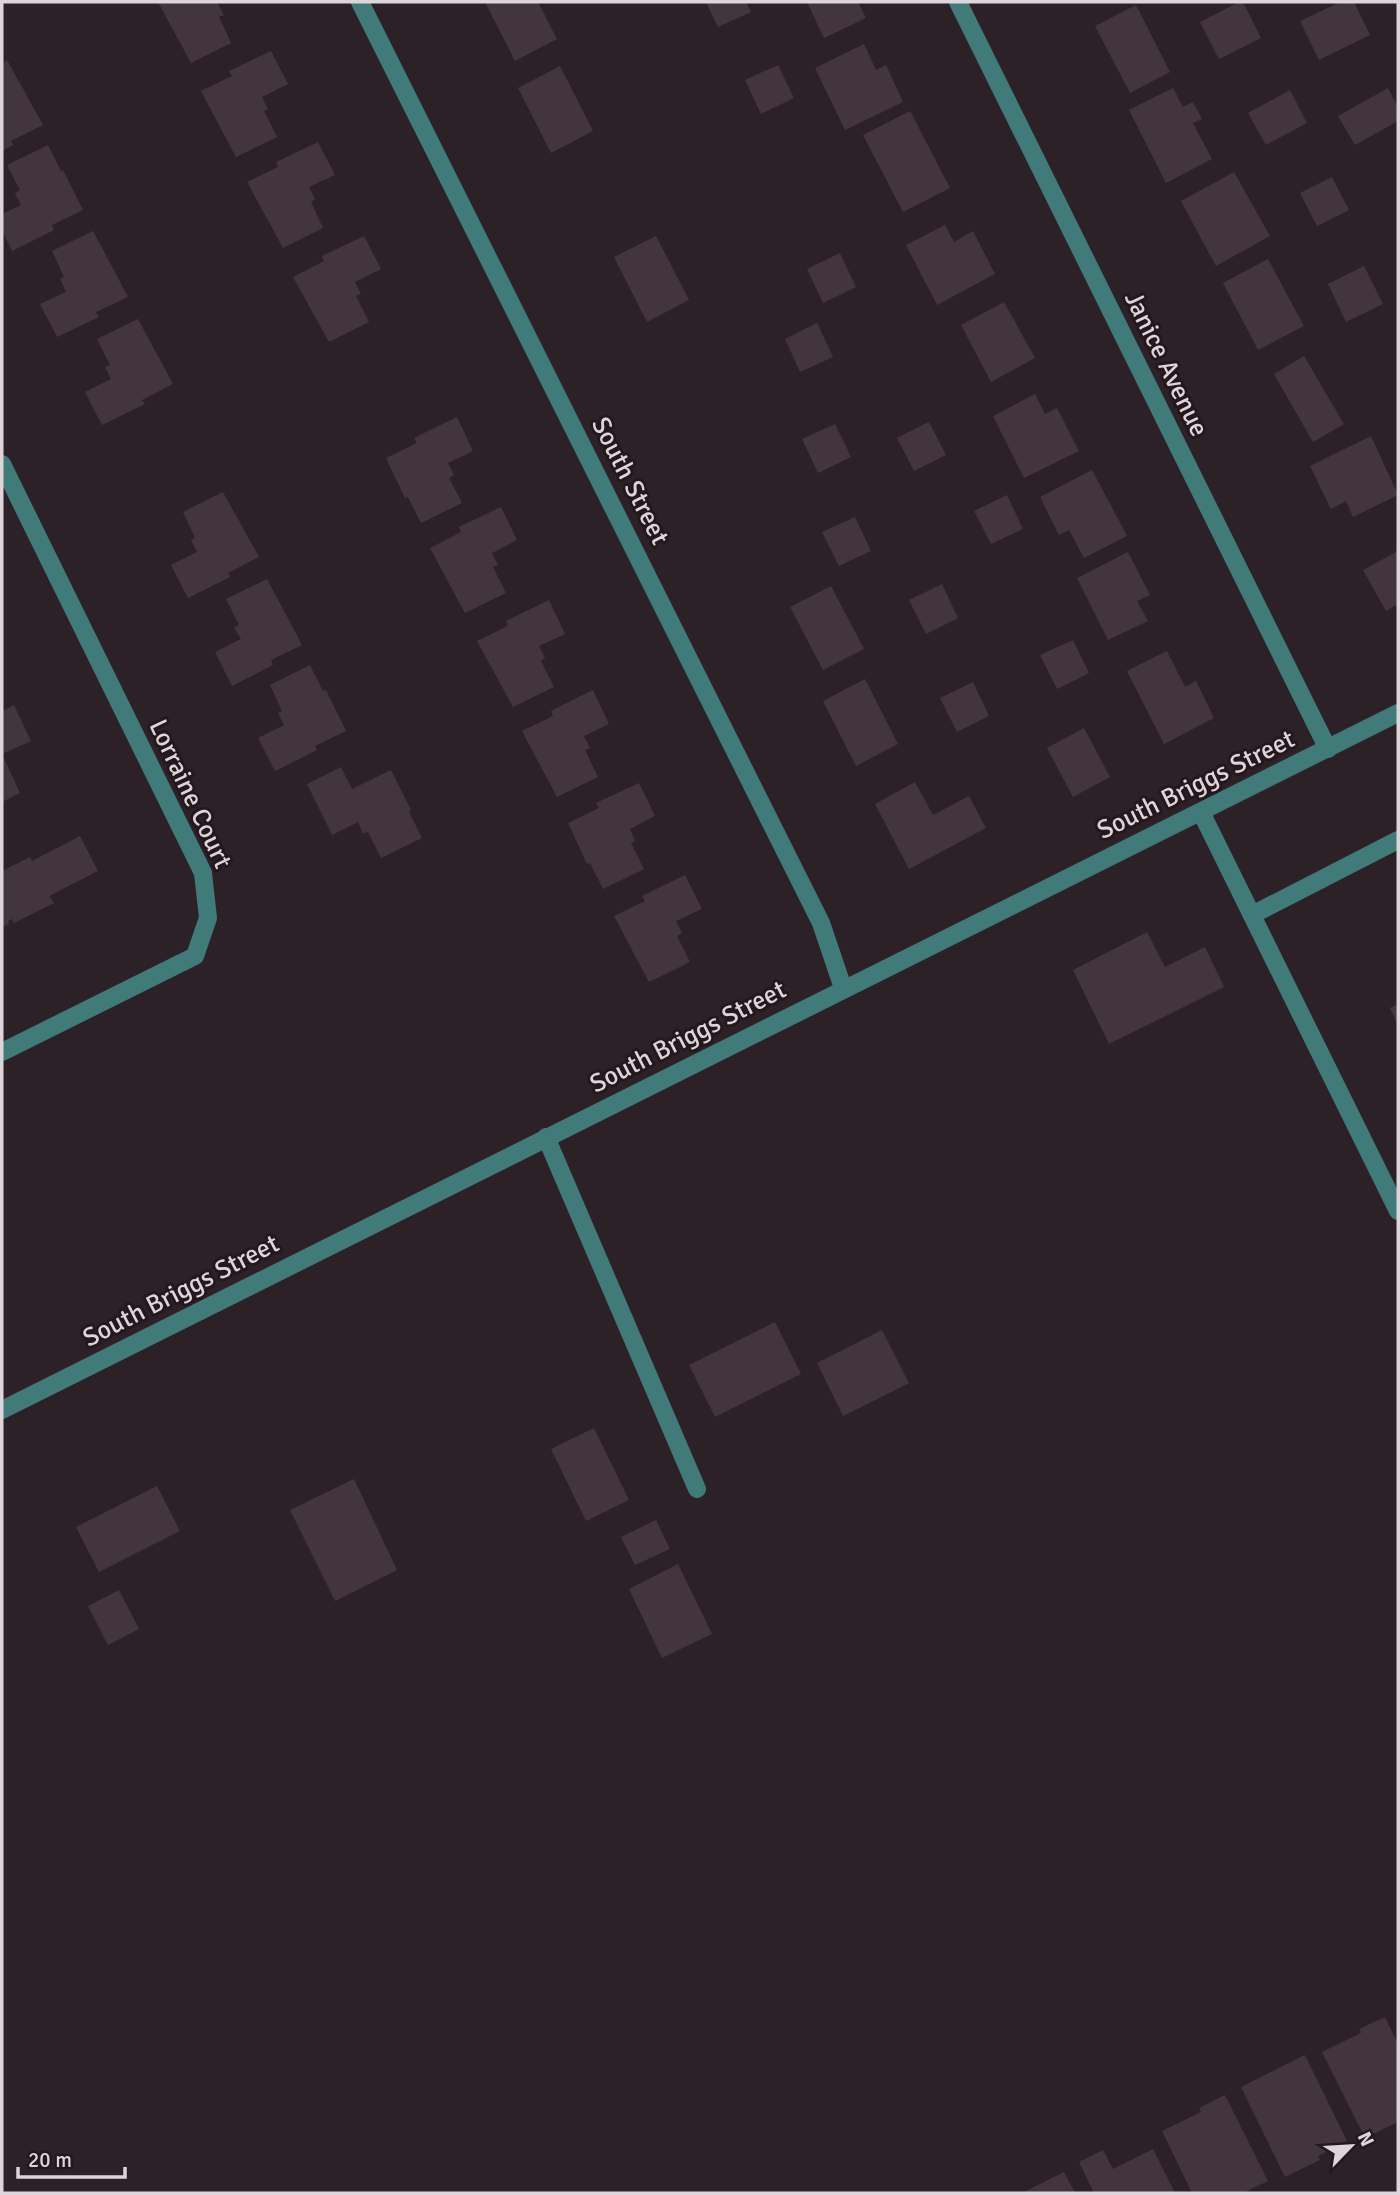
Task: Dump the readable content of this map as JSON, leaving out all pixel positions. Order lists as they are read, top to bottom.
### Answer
{
  "streets": {
    "street": [
      "Janice Avenue",
      "South Street",
      "South Briggs Street",
      "Lorraine Court"
    ]
  },
  "crossings": [
    ["Janice Avenue", "South Briggs Street"],
    ["South Street", "South Briggs Street"]
  ],
  "scale_bar": "20 m",
  "north": "top right"
}
